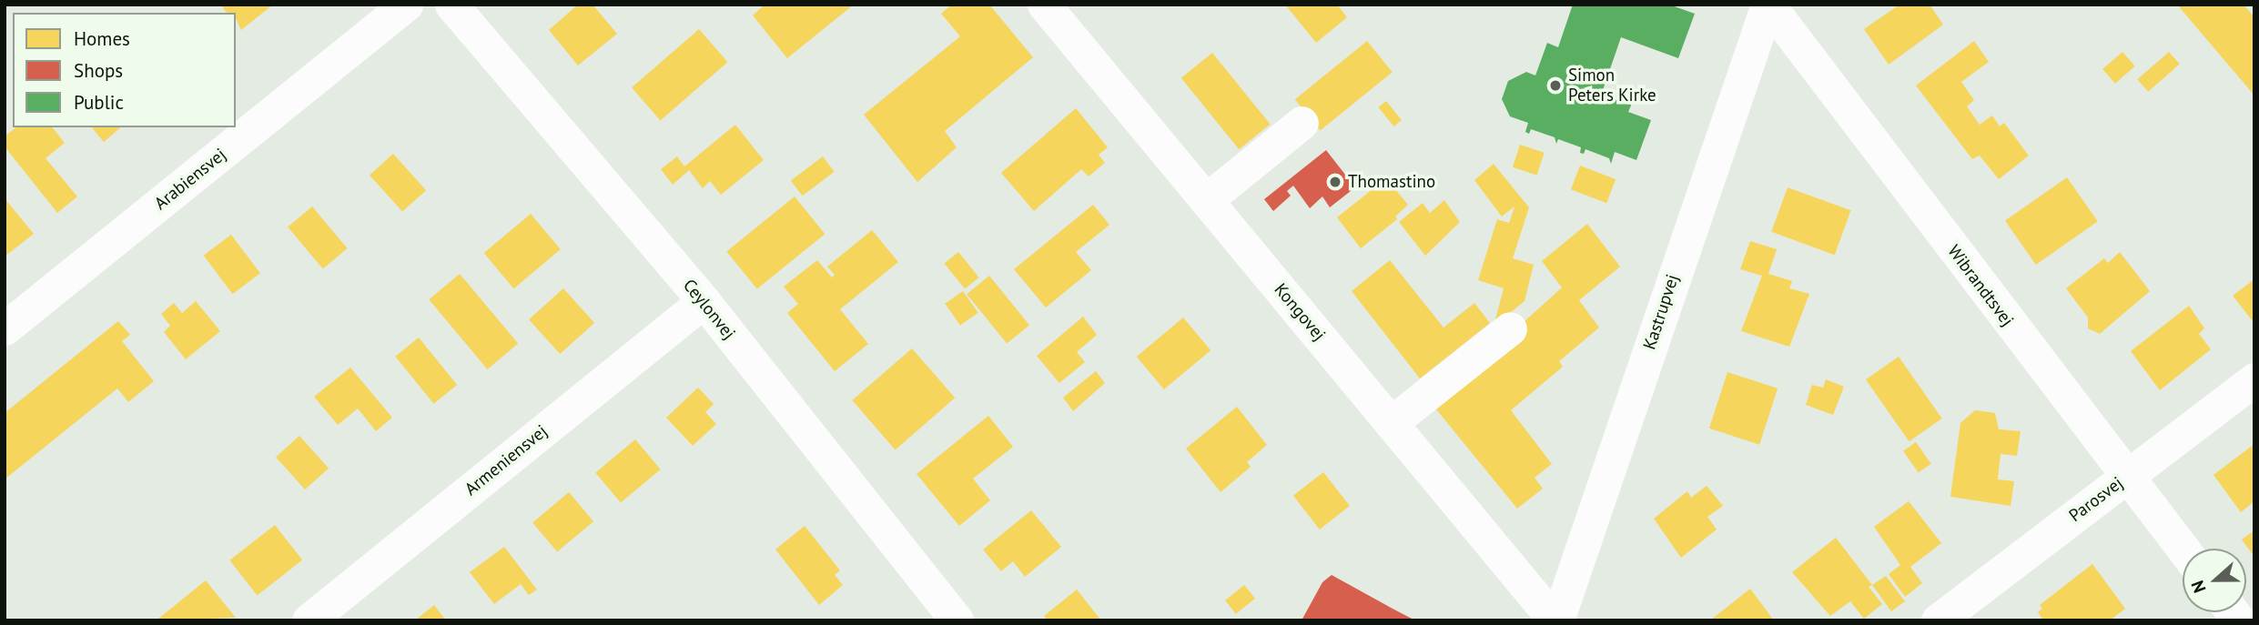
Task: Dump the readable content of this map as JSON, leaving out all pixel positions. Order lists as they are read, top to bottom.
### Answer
{
  "streets": {
    "street": [
      "Arabiensvej",
      "Wibrandtsvej",
      "Ceylonvej",
      "Kongovej",
      "Kastrupvej",
      "Armeniensvej",
      "Parosvej"
    ]
  },
  "crossings": [
    ["Wibrandtsvej", "Kastrupvej"],
    ["Wibrandtsvej", "Parosvej"],
    ["Ceylonvej", "Armeniensvej"],
    ["Kongovej", "Kastrupvej"]
  ],
  "places": ["Simon Peters Kirke", "Thomastino"],
  "legend": ["Homes", "Shops", "Public"],
  "north": "left"
}
